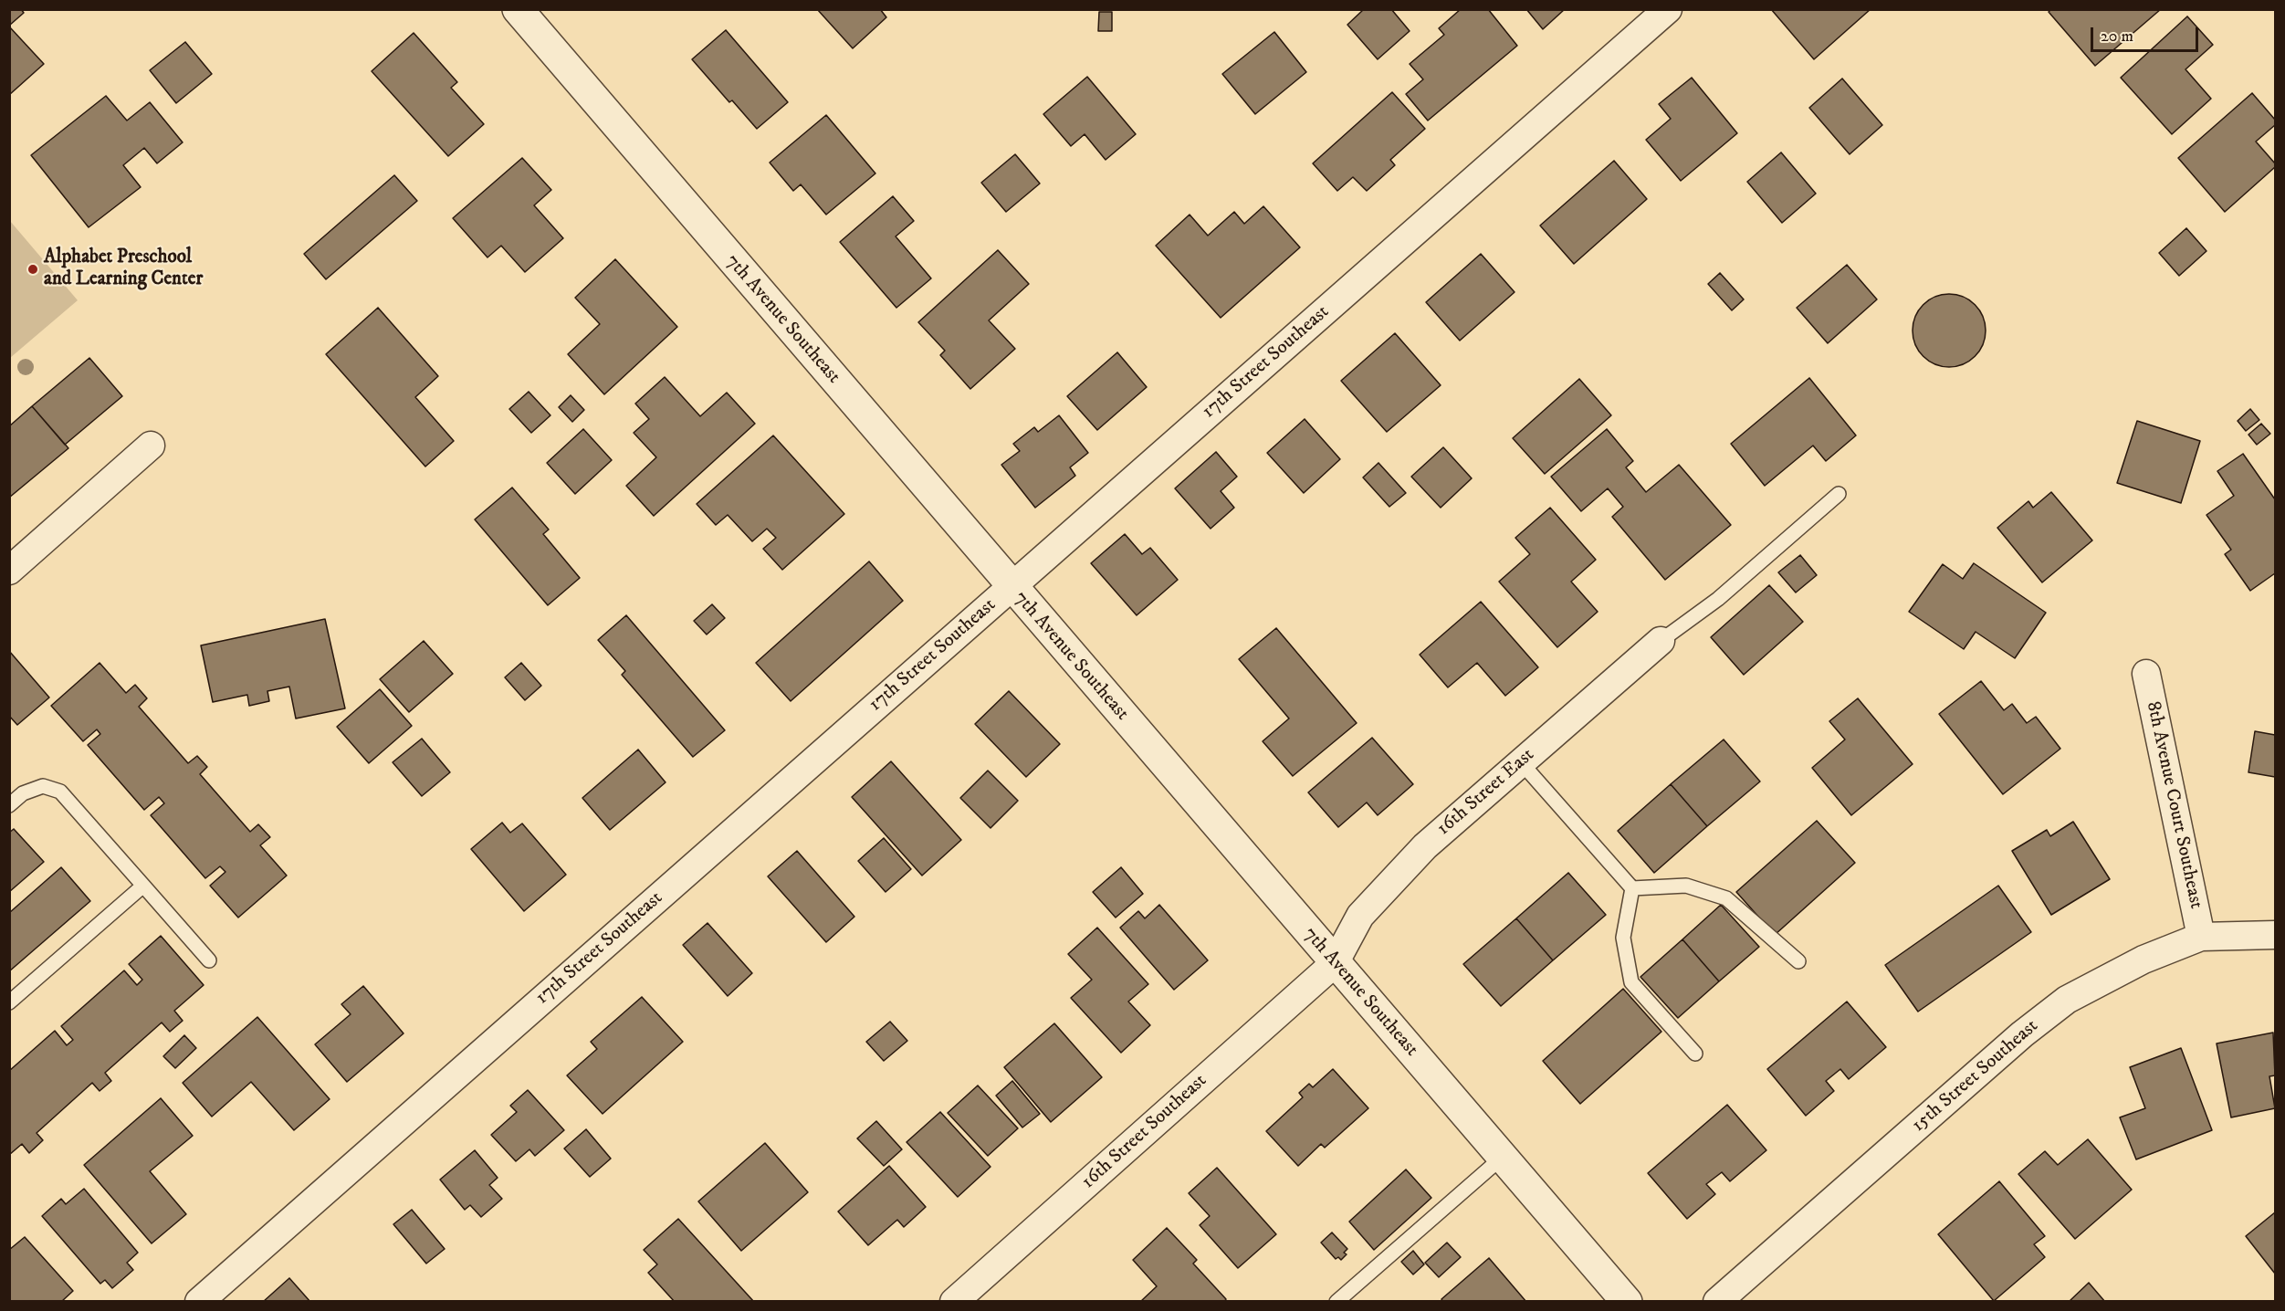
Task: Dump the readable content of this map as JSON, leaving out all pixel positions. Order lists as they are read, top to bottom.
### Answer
{
  "streets": {
    "street": [
      "7th Avenue Southeast",
      "17th Street Southeast",
      "16th Street East",
      "8th Avenue Court Southeast",
      "15th Street Southeast",
      "16th Street Southeast"
    ]
  },
  "crossings": [
    ["7th Avenue Southeast", "17th Street Southeast"],
    ["7th Avenue Southeast", "16th Street East"],
    ["7th Avenue Southeast", "16th Street Southeast"],
    ["16th Street East", "16th Street Southeast"],
    ["8th Avenue Court Southeast", "15th Street Southeast"]
  ],
  "places": ["Alphabet Preschool and Learning Center"],
  "scale_bar": "20 m"
}
